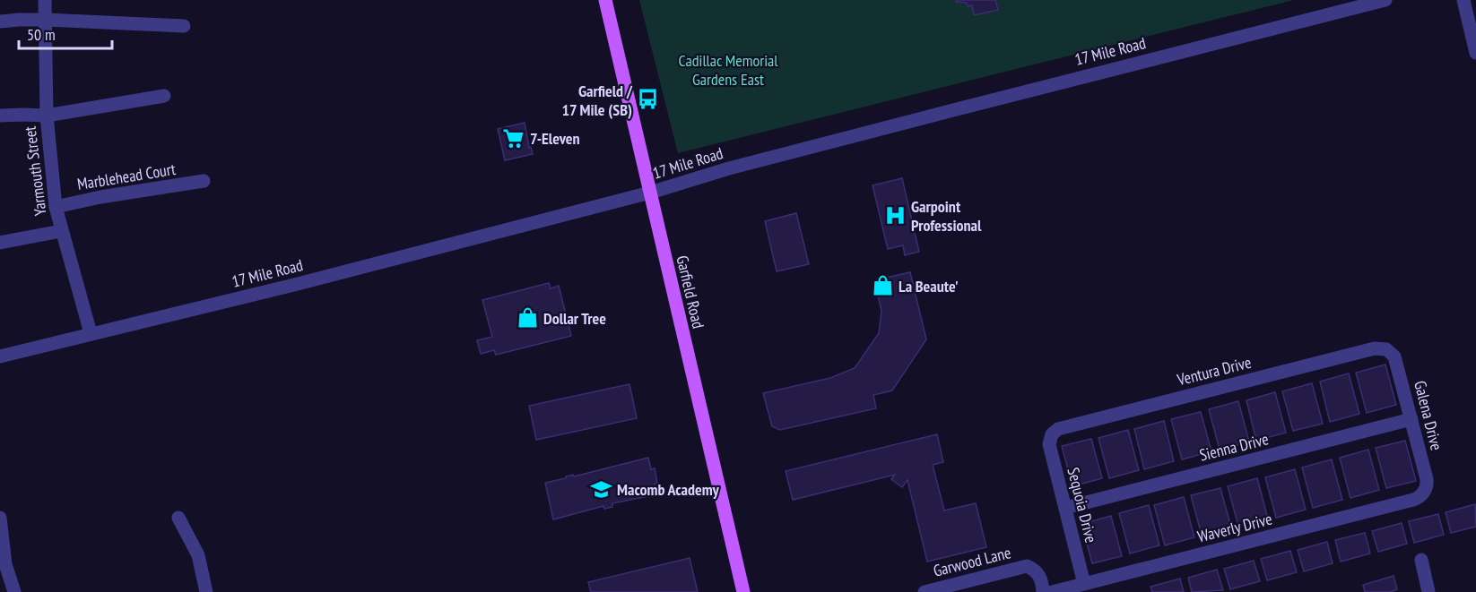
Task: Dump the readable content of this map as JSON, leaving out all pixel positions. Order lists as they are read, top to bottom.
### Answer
{
  "streets": {
    "main road": ["Garfield Road"],
    "street": [
      "17 Mile Road",
      "Yarmouth Street",
      "Marblehead Court",
      "Ventura Drive",
      "Galena Drive",
      "Sienna Drive",
      "Sequoia Drive",
      "Waverly Drive",
      "Garwood Lane"
    ]
  },
  "crossings": [
    ["17 Mile Road", "Yarmouth Street"],
    ["17 Mile Road", "Garfield Road"],
    ["Yarmouth Street", "Marblehead Court"],
    ["Ventura Drive", "Galena Drive"],
    ["Ventura Drive", "Sequoia Drive"],
    ["Galena Drive", "Sienna Drive"],
    ["Galena Drive", "Waverly Drive"],
    ["Sienna Drive", "Sequoia Drive"],
    ["Sequoia Drive", "Waverly Drive"]
  ],
  "parks": ["Cadillac Memorial Gardens East"],
  "places": {
    "bus stop": ["Garfield / 17 Mile (SB)"],
    "supermarket": ["7-Eleven"],
    "hospital": ["Garpoint Professional"],
    "shop": ["La Beaute'", "Dollar Tree"],
    "school or university": ["Macomb Academy"]
  },
  "scale_bar": "50 m"
}
